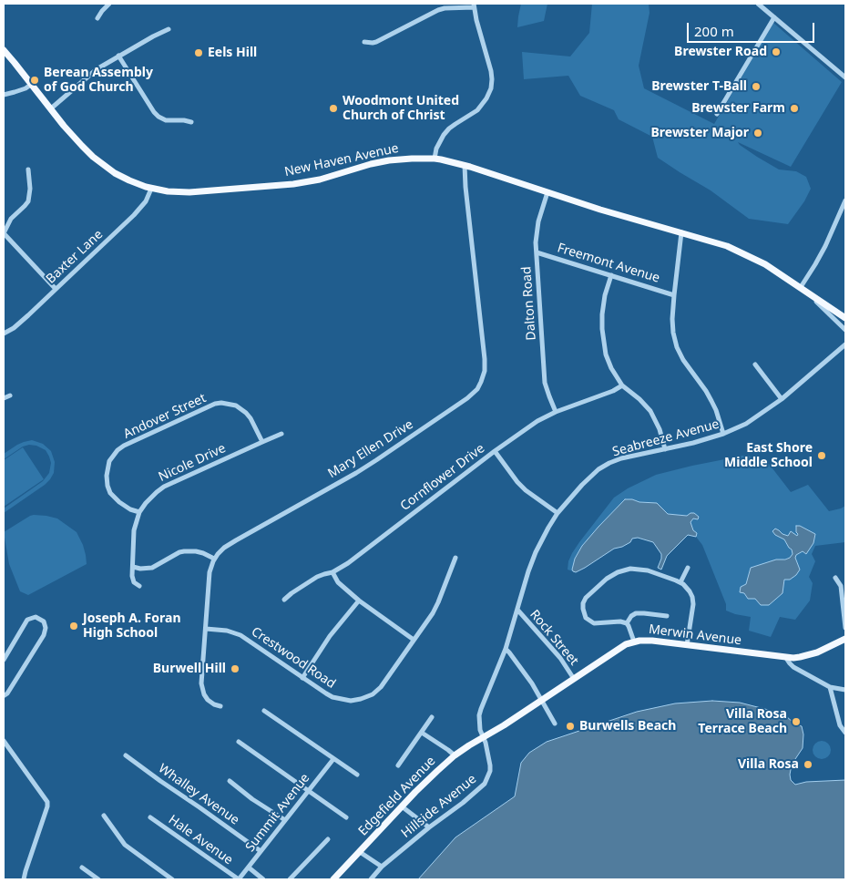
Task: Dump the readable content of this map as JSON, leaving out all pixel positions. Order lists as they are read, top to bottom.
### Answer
{
  "streets": {
    "main road": ["New Haven Avenue", "Merwin Avenue", "Edgefield Avenue"],
    "street": [
      "Baxter Lane",
      "Freemont Avenue",
      "Dalton Road",
      "Andover Street",
      "Seabreeze Avenue",
      "Mary Ellen Drive",
      "Nicole Drive",
      "Cornflower Drive",
      "Rock Street",
      "Crestwood Road",
      "Whalley Avenue",
      "Hillside Avenue",
      "Summit Avenue",
      "Hale Avenue"
    ]
  },
  "crossings": [
    ["New Haven Avenue", "Baxter Lane"],
    ["New Haven Avenue", "Dalton Road"],
    ["New Haven Avenue", "Mary Ellen Drive"],
    ["Freemont Avenue", "Dalton Road"],
    ["Dalton Road", "Cornflower Drive"],
    ["Andover Street", "Nicole Drive"],
    ["Seabreeze Avenue", "Merwin Avenue"],
    ["Seabreeze Avenue", "Rock Street"],
    ["Seabreeze Avenue", "Edgefield Avenue"],
    ["Seabreeze Avenue", "Hillside Avenue"],
    ["Merwin Avenue", "Rock Street"],
    ["Merwin Avenue", "Edgefield Avenue"],
    ["Merwin Avenue", "Hillside Avenue"],
    ["Whalley Avenue", "Summit Avenue"],
    ["Edgefield Avenue", "Hillside Avenue"],
    ["Summit Avenue", "Hale Avenue"]
  ],
  "places": [
    "Brewster Road",
    "Eels Hill",
    "Berean Assembly of God Church",
    "Brewster T-Ball",
    "Woodmont United Church of Christ",
    "Brewster Farm",
    "Brewster Major",
    "East Shore Middle School",
    "Joseph A. Foran High School",
    "Burwell Hill",
    "Villa Rosa Terrace Beach",
    "Burwells Beach",
    "Villa Rosa"
  ],
  "scale_bar": "200 m"
}
